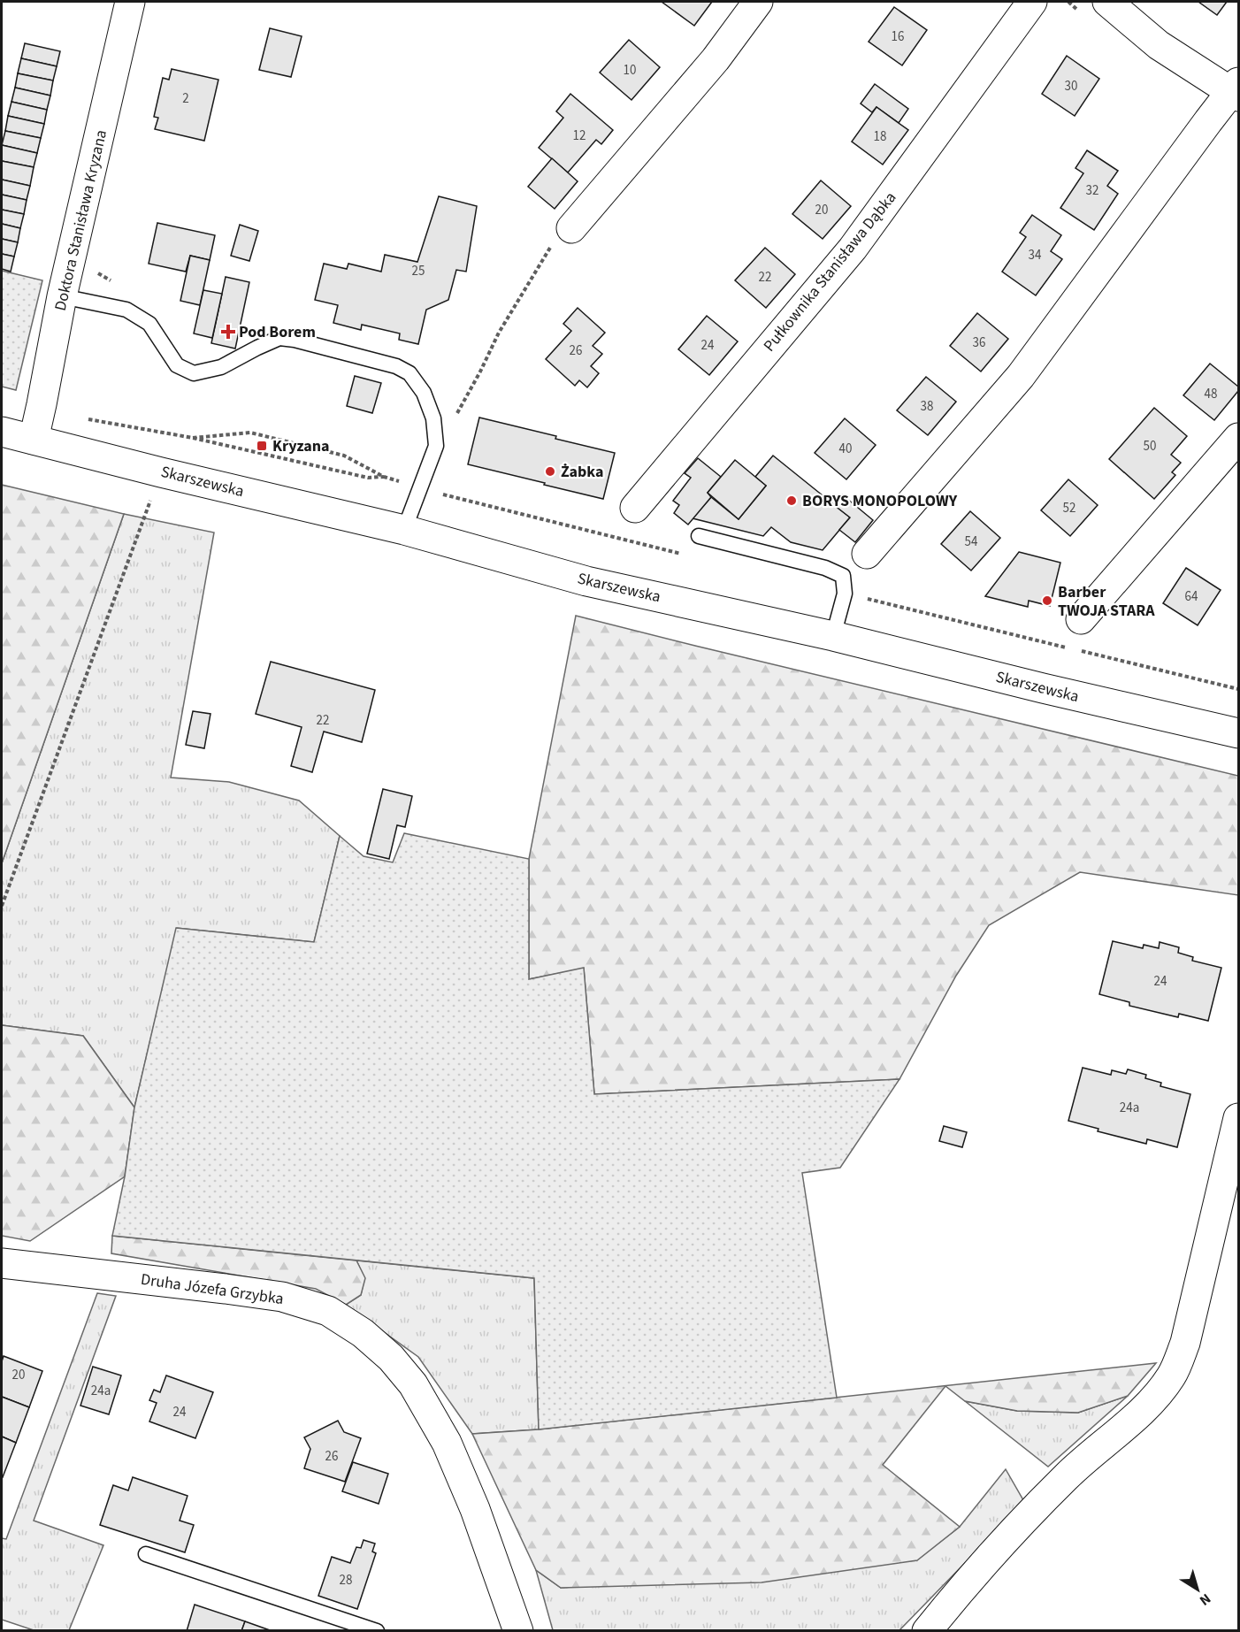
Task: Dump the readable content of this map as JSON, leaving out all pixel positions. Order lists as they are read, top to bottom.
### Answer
{
  "streets": {
    "street": [
      "Doktora Stanisława Kryzana",
      "Pułkownika Stanisława Dąbka",
      "Skarszewska",
      "Druha Józefa Grzybka"
    ]
  },
  "crossings": [
    ["Doktora Stanisława Kryzana", "Skarszewska"]
  ],
  "places": {
    "health": ["Pod Borem"],
    "transit": ["Kryzana"],
    "other": ["Żabka", "BORYS MONOPOLOWY", "Barber TWOJA STARA"]
  },
  "house_numbers": [
    "16",
    "10",
    "30",
    "2",
    "12",
    "18",
    "32",
    "20",
    "34",
    "25",
    "22",
    "36",
    "24",
    "26",
    "48",
    "38",
    "50",
    "40",
    "52",
    "54",
    "64",
    "22",
    "24",
    "24a",
    "20",
    "24a",
    "24",
    "26",
    "28"
  ],
  "north": "bottom right"
}
